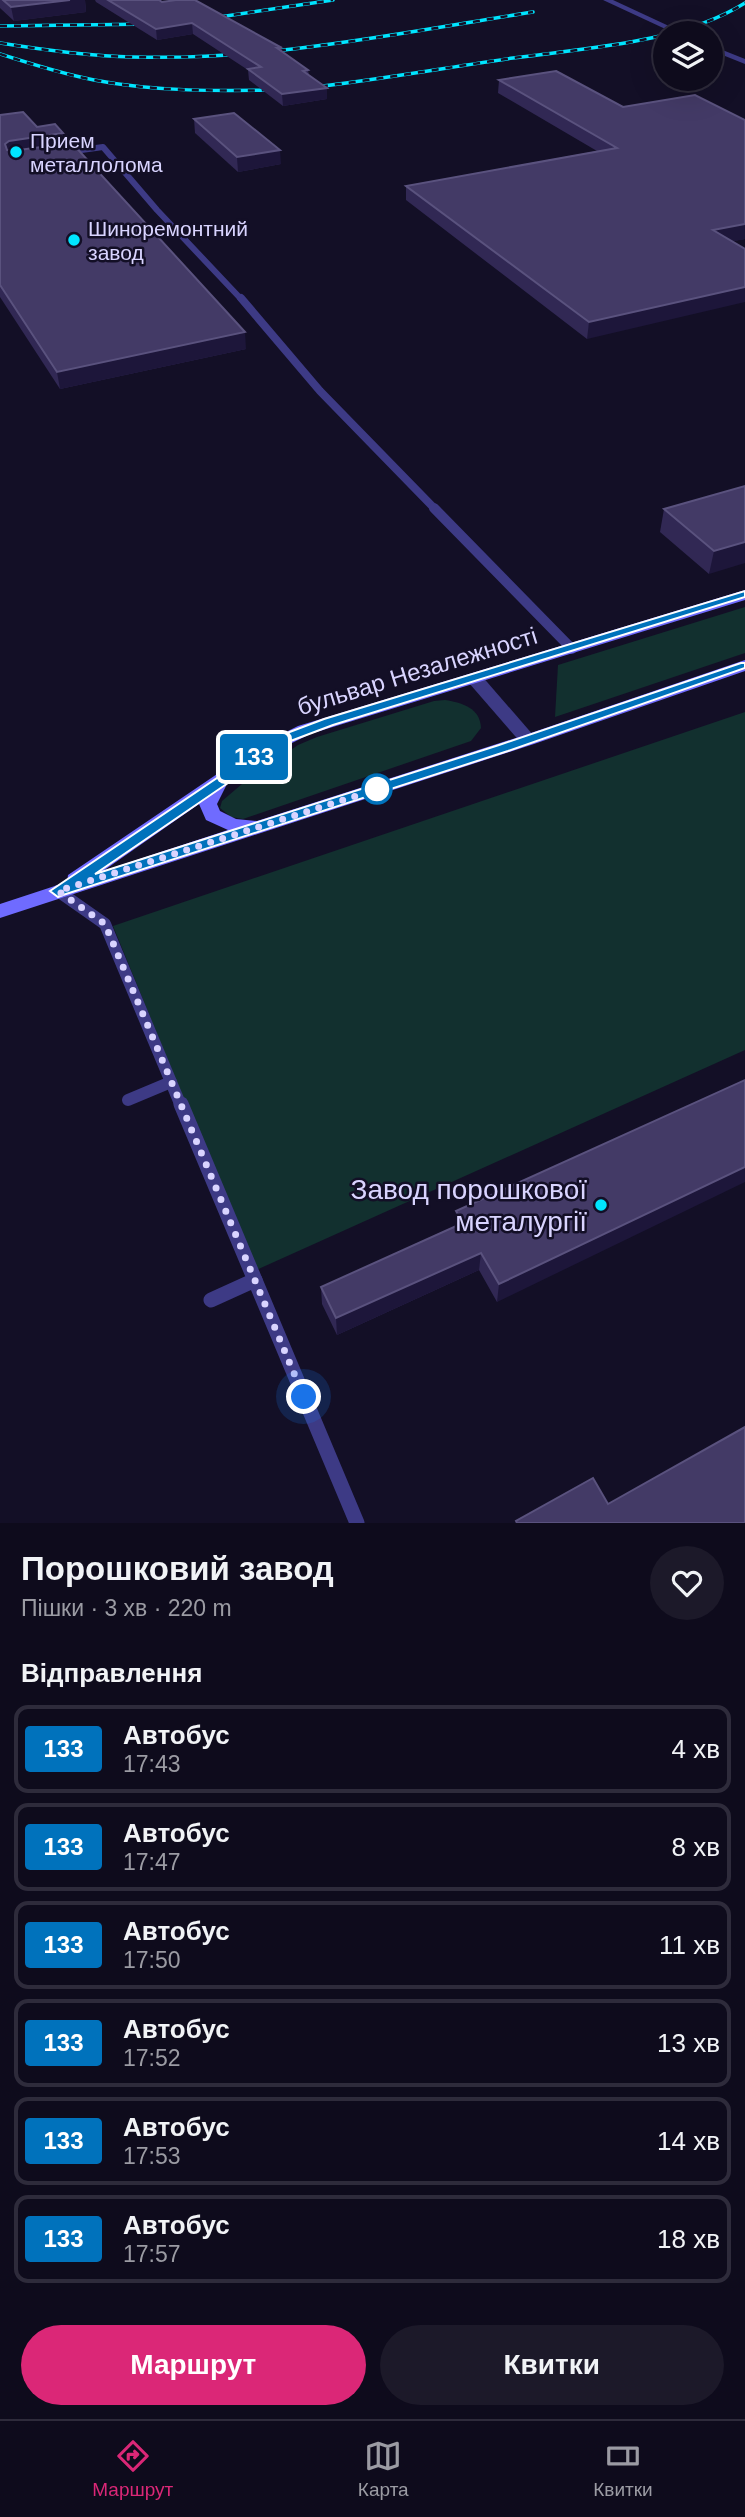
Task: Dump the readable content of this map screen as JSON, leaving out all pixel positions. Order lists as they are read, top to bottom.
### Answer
{
  "streets": {
    "street": ["бульвар Незалежності"]
  },
  "places": ["Прием металлолома", "Шиноремонтний завод", "Завод порошкової металургії"],
  "lines": ["bus line 133"],
  "page": {
    "on_map": "133",
    "heading": [
      ["Порошковий завод", "Пішки · 3 хв · 220 m"],
      "Відправлення"
    ],
    "list": [
      {
        "mark": "133",
        "name": "Автобус",
        "note": "17:43",
        "value": "4 хв"
      },
      {
        "mark": "133",
        "name": "Автобус",
        "note": "17:47",
        "value": "8 хв"
      },
      {
        "mark": "133",
        "name": "Автобус",
        "note": "17:50",
        "value": "11 хв"
      },
      {
        "mark": "133",
        "name": "Автобус",
        "note": "17:52",
        "value": "13 хв"
      },
      {
        "mark": "133",
        "name": "Автобус",
        "note": "17:53",
        "value": "14 хв"
      },
      {
        "mark": "133",
        "name": "Автобус",
        "note": "17:57",
        "value": "18 хв"
      }
    ],
    "buttons": ["Маршрут", "Квитки"],
    "tabs": ["Маршрут", "Карта", "Квитки"]
  }
}
